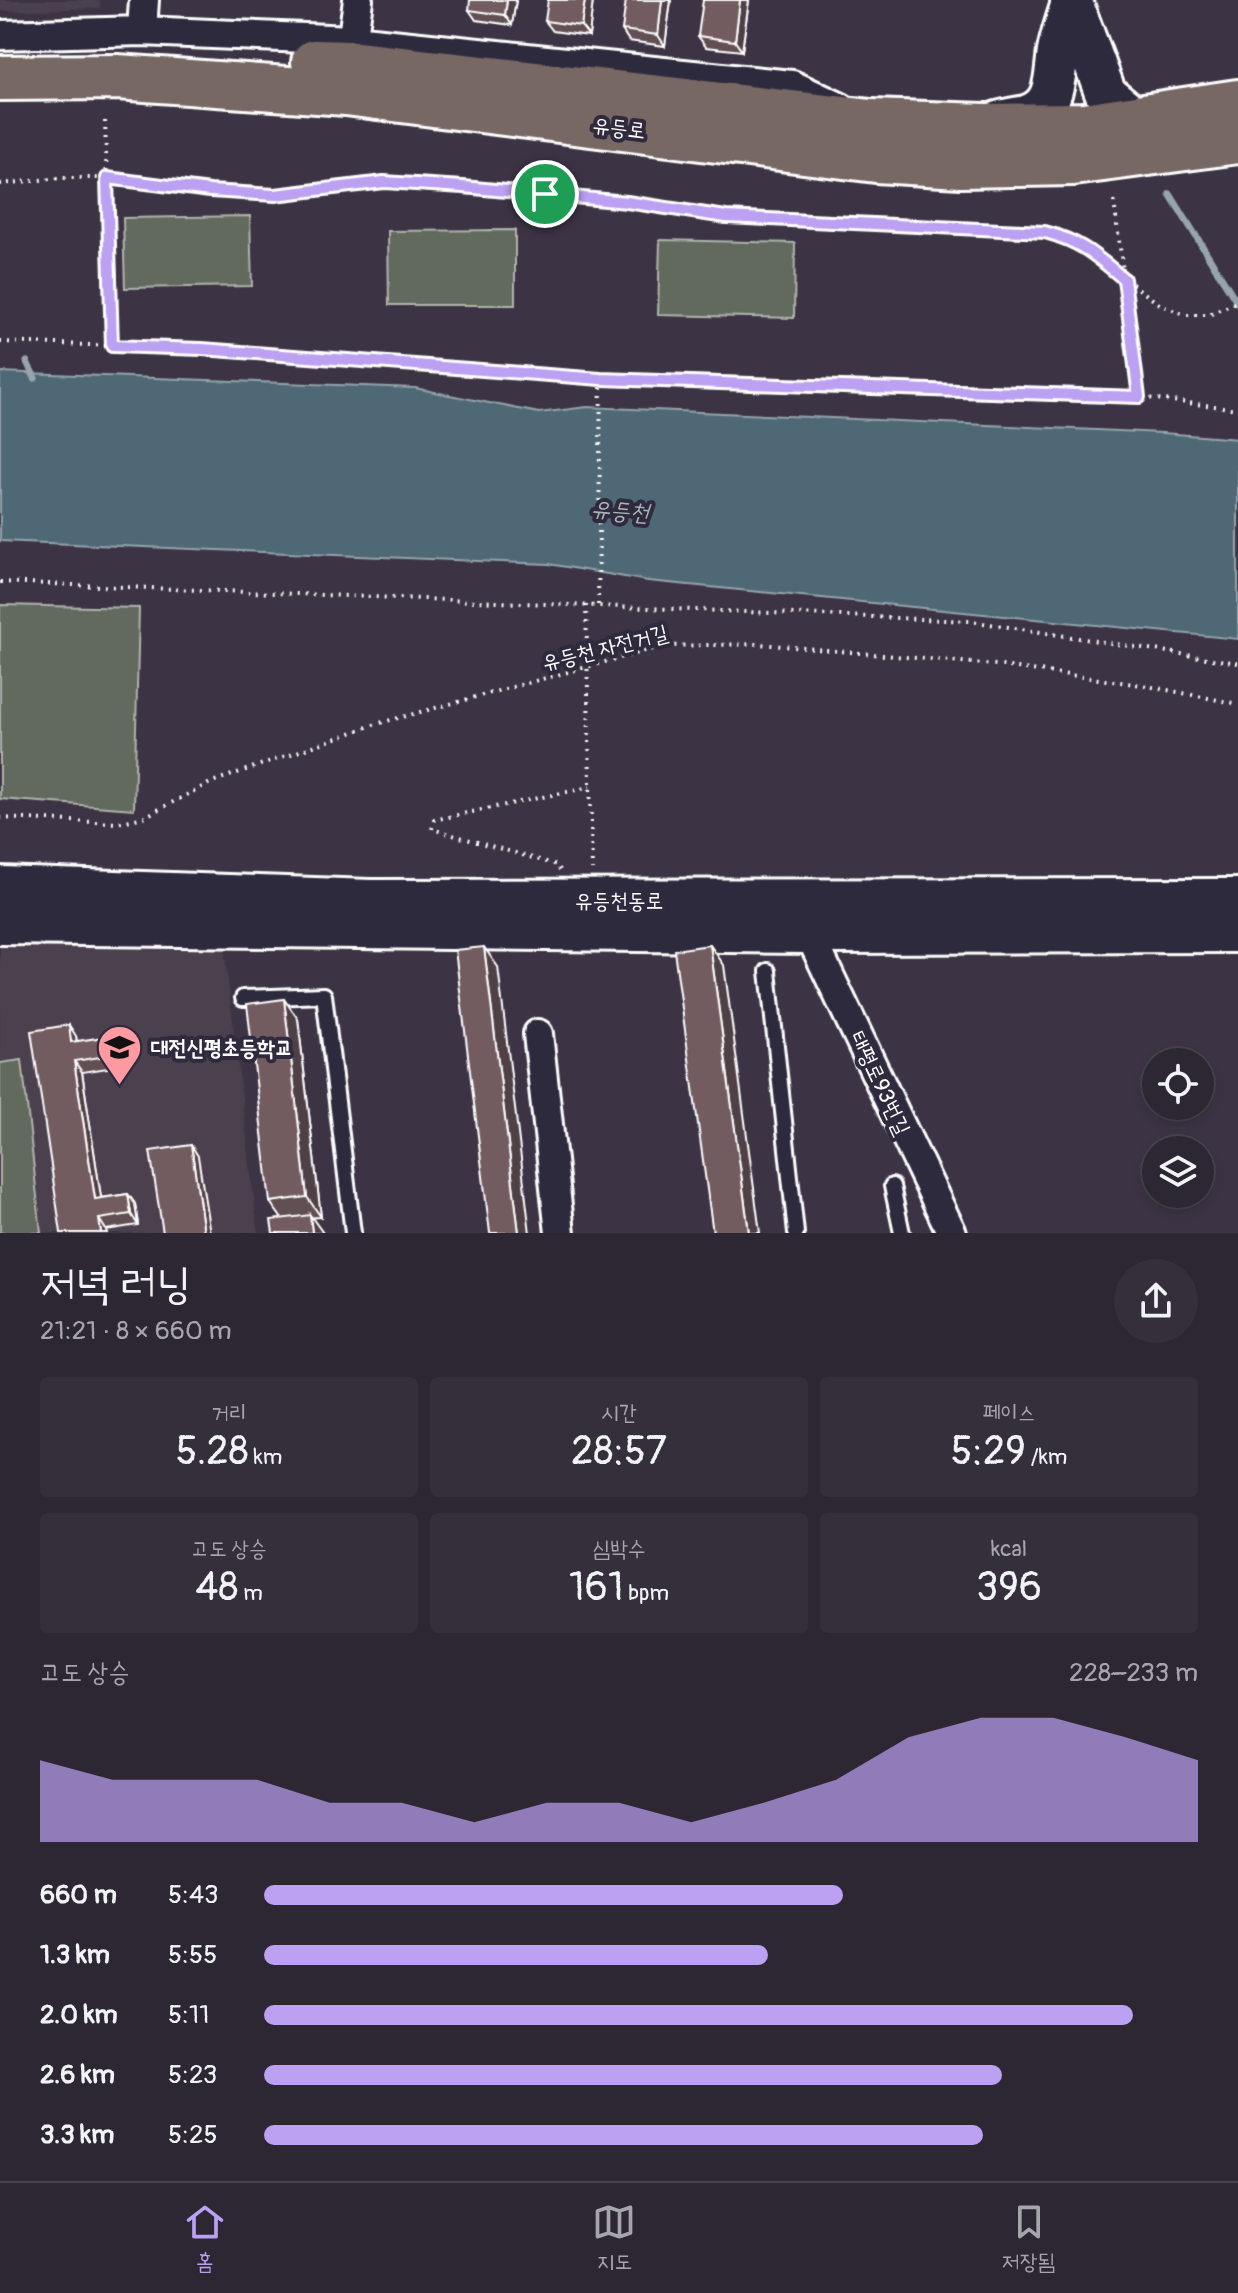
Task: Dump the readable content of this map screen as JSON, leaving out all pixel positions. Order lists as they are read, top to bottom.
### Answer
{
  "streets": {
    "main road": ["유등로", "유등천동로"],
    "street": ["태평로93번길"],
    "path": ["유등천 자전거길"]
  },
  "crossings": [
    ["유등천동로", "태평로93번길"]
  ],
  "water": ["유등천"],
  "places": {
    "school or university": ["대전신평초등학교"]
  },
  "page": {
    "heading": ["저녁 러닝", "21:21 · 8 × 660 m"],
    "stats": [
      ["거리", "5.28 km"],
      ["시간", "28:57"],
      ["페이스", "5:29 /km"],
      ["고도 상승", "48 m"],
      ["심박수", "161 bpm"],
      ["kcal", "396"]
    ],
    "chart": ["고도 상승", "228–233 m"],
    "list": [
      {
        "name": "660 m",
        "note": "5:43"
      },
      {
        "name": "1.3 km",
        "note": "5:55"
      },
      {
        "name": "2.0 km",
        "note": "5:11"
      },
      {
        "name": "2.6 km",
        "note": "5:23"
      },
      {
        "name": "3.3 km",
        "note": "5:25"
      }
    ],
    "tabs": ["홈", "지도", "저장됨"]
  }
}
